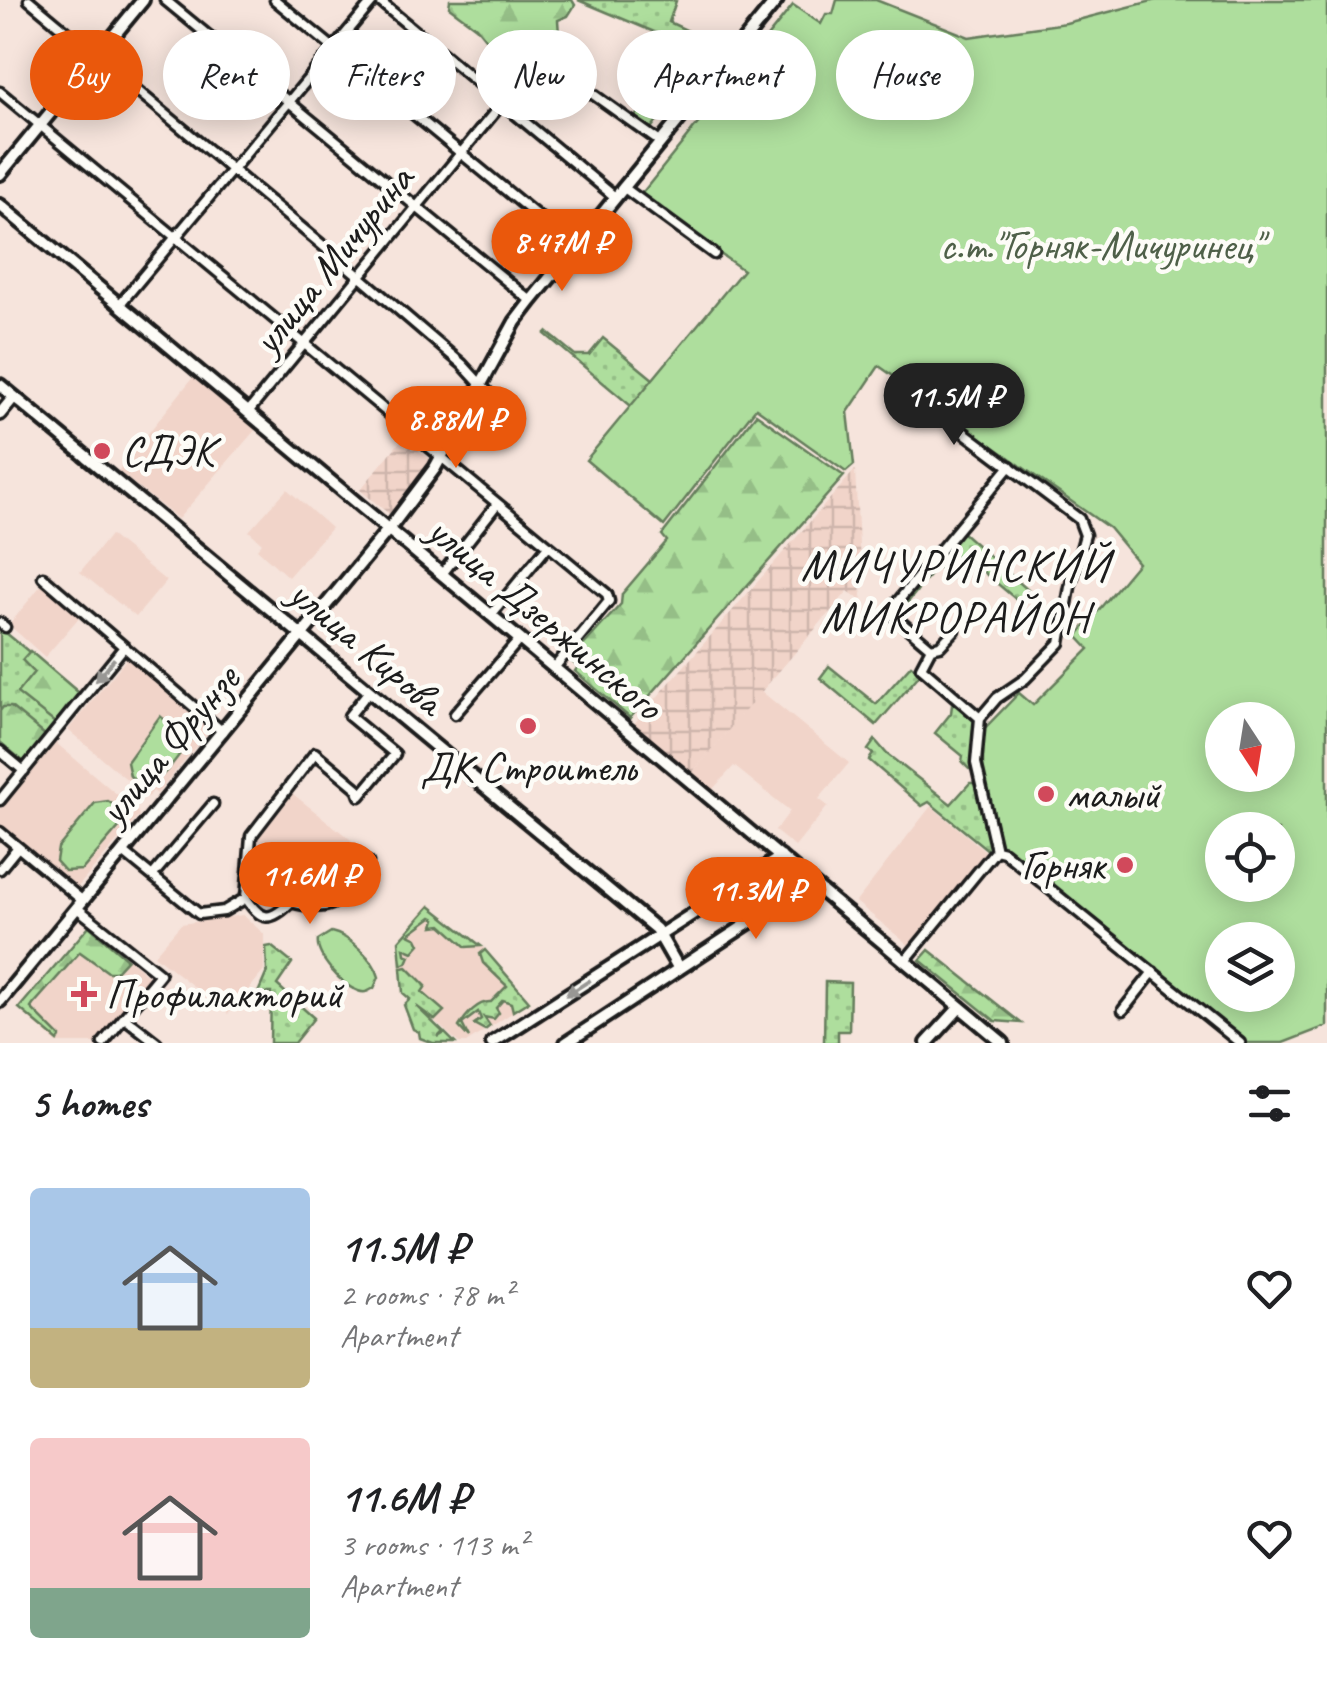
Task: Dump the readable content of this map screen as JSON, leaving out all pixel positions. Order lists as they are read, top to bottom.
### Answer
{
  "streets": {
    "main road": ["улица Дзержинского", "улица Кирова", "улица Фрунзе"],
    "street": ["улица Мичурина"]
  },
  "crossings": [
    ["улица Мичурина", "улица Дзержинского"],
    ["улица Мичурина", "улица Фрунзе"],
    ["улица Дзержинского", "улица Фрунзе"],
    ["улица Кирова", "улица Фрунзе"]
  ],
  "districts": ["МИЧУРИНСКИЙ МИКРОРАЙОН"],
  "parks": ["с.т.\"Горняк-Мичуринец\""],
  "places": {
    "other": [
      "СДЭК",
      "ДК Строитель",
      "малый",
      "Горняк"
    ],
    "health": ["Профилакторий"]
  },
  "north": "bottom",
  "page": {
    "chip": [
      "Buy",
      "Rent",
      "Filters",
      "New",
      "Apartment",
      "House"
    ],
    "price": [
      "8.47M ₽",
      "11.5M ₽",
      "8.88M ₽",
      "11.6M ₽",
      "11.3M ₽"
    ],
    "heading": "5 homes",
    "list": [
      {
        "name": "11.5M ₽",
        "note": "2 rooms · 78 m² · Apartment"
      },
      {
        "name": "11.6M ₽",
        "note": "3 rooms · 113 m² · Apartment"
      }
    ]
  }
}
